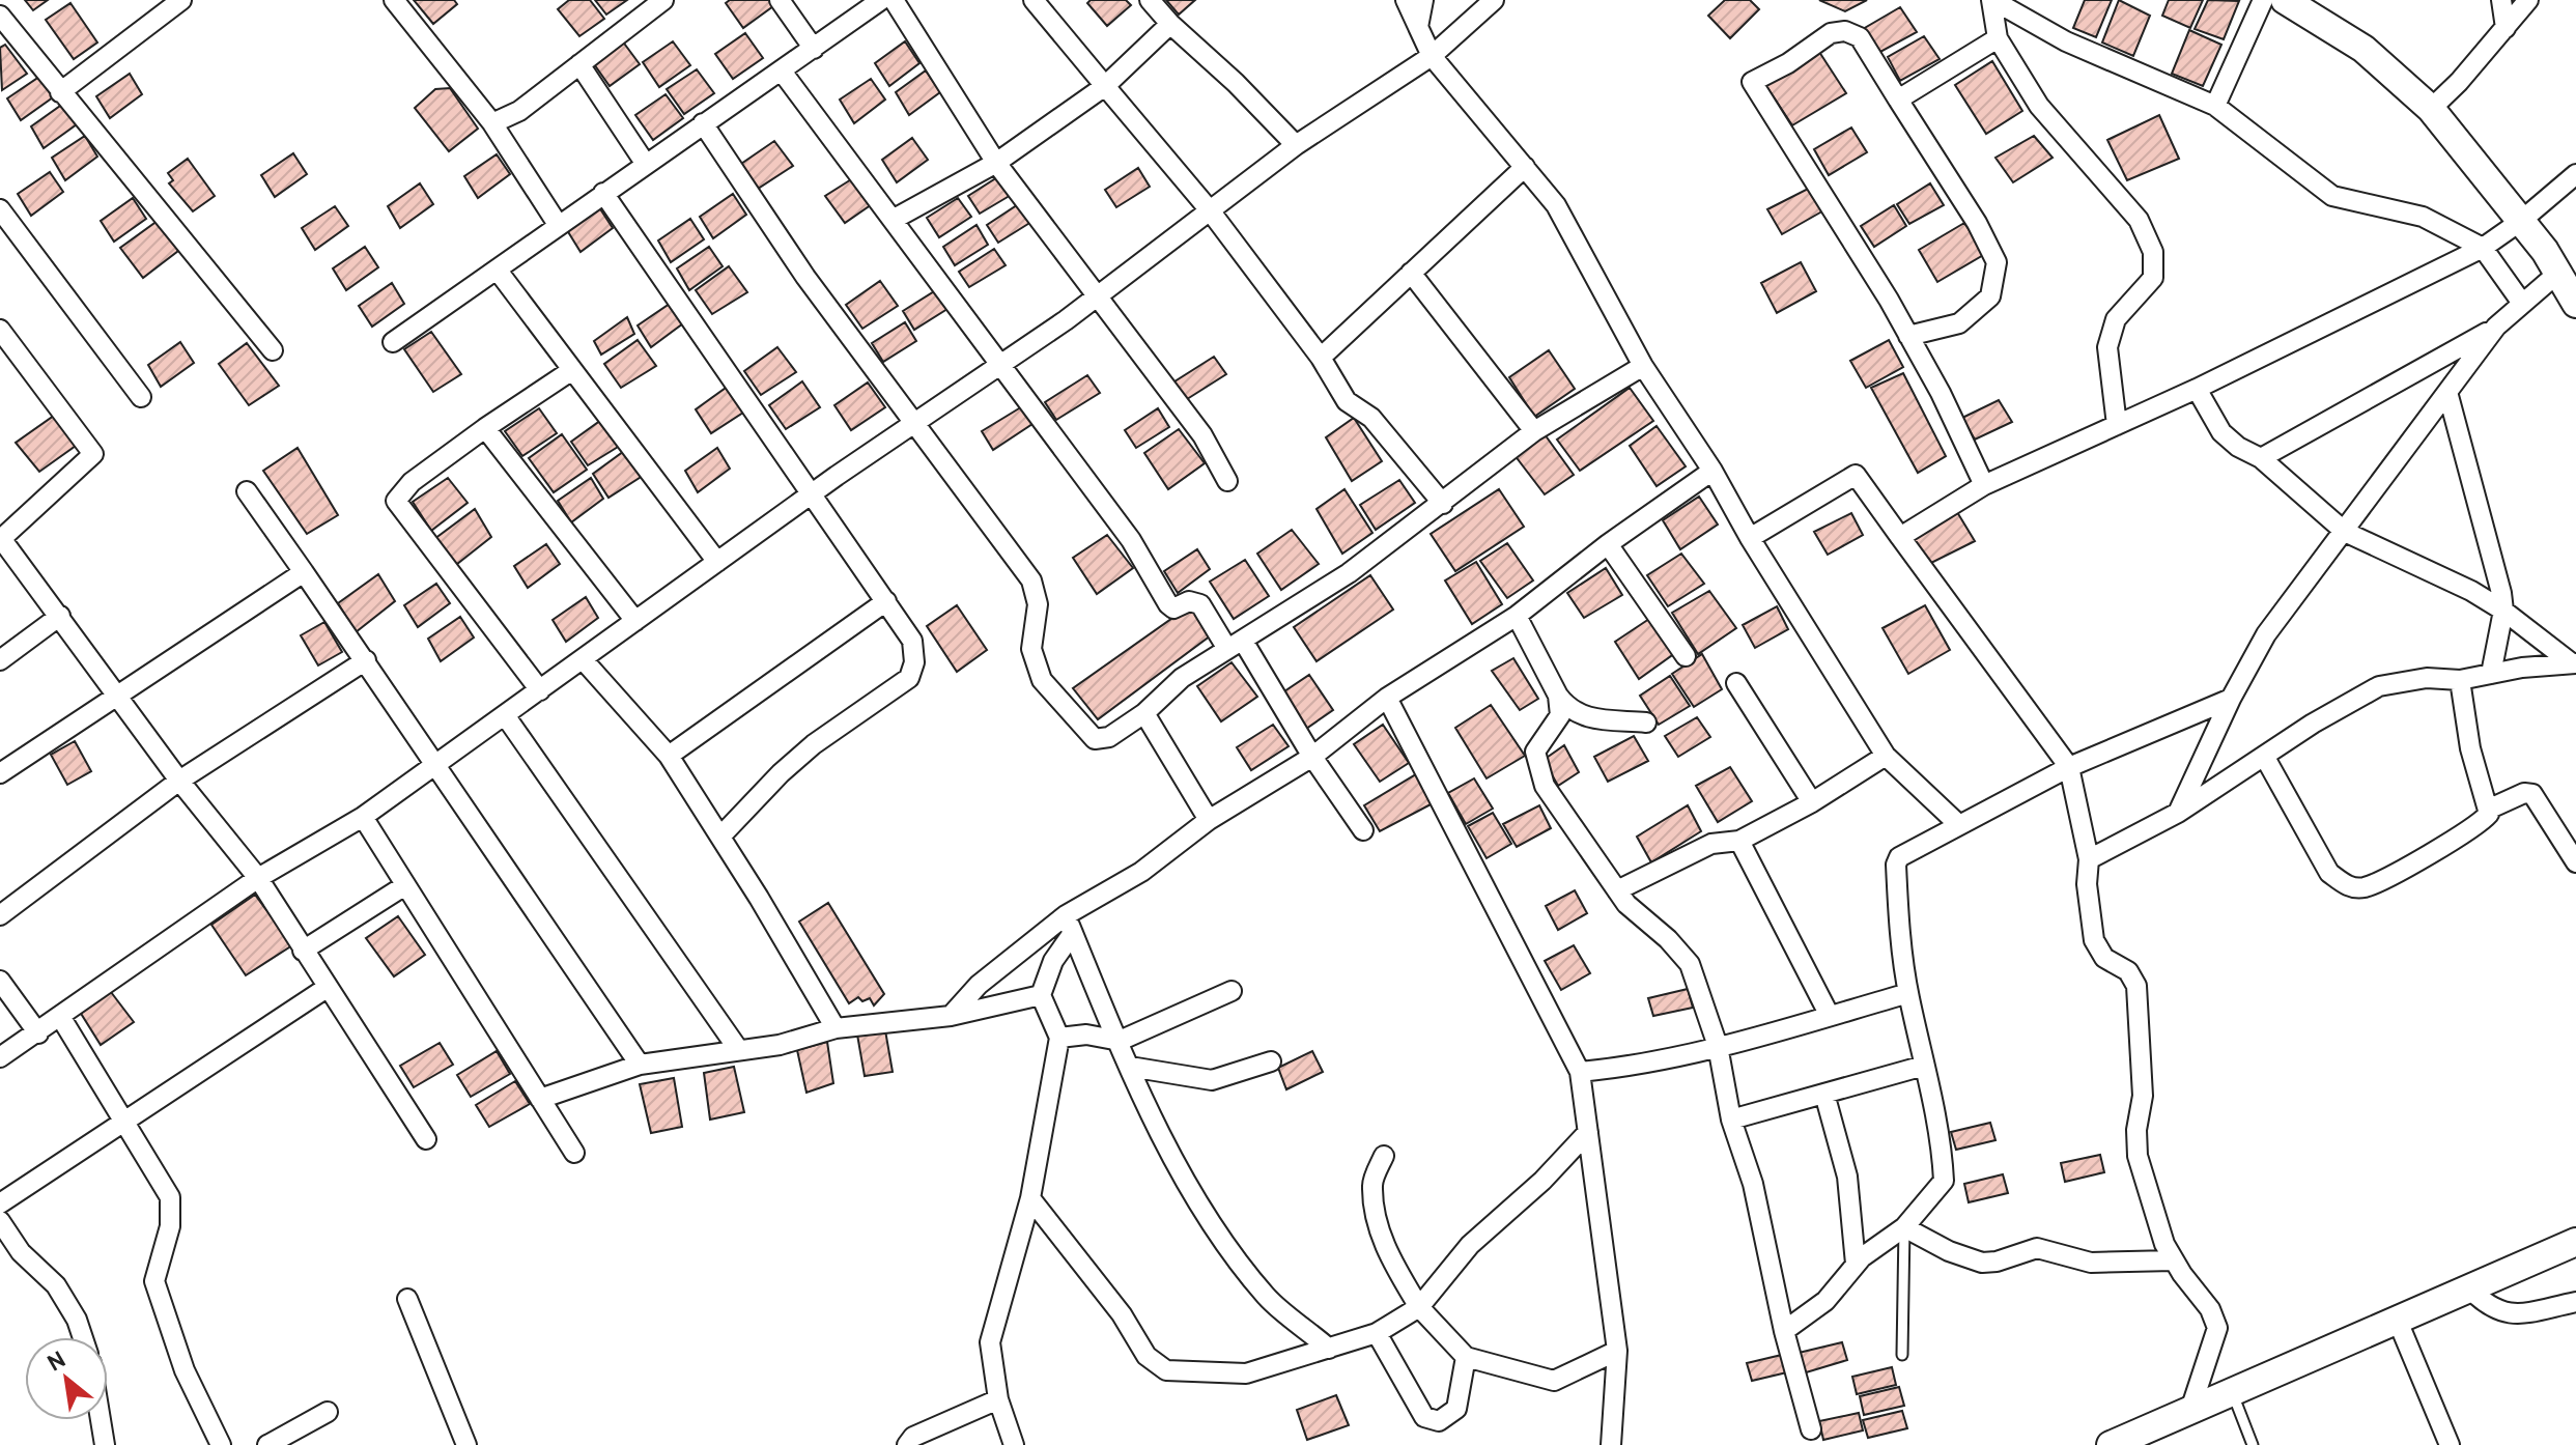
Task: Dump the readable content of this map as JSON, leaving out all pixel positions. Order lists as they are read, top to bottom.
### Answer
{
  "north": "top left"
}
